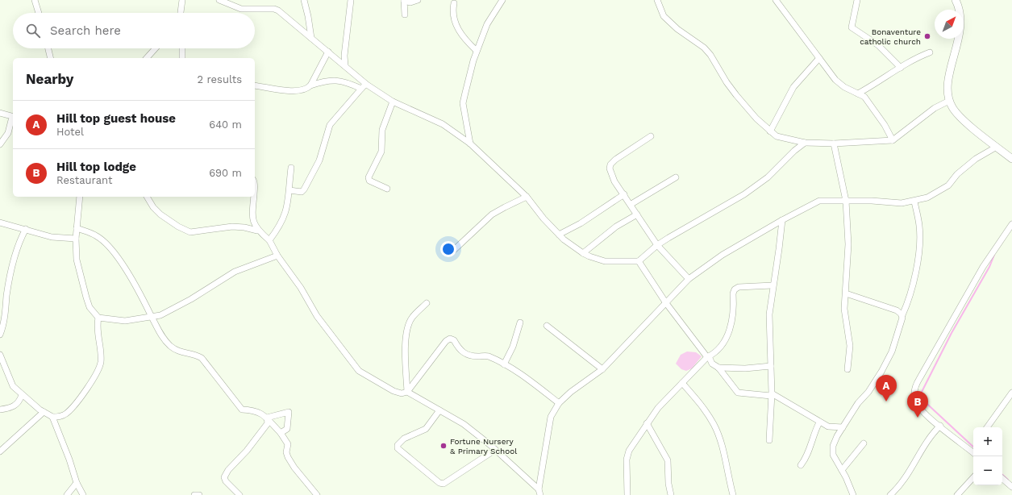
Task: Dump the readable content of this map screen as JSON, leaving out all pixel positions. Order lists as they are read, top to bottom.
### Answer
{
  "places": ["Bonaventure catholic church", "Fortune Nursery & Primary School"],
  "north": "top right",
  "page": {
    "search": "Search here",
    "heading": ["Nearby", "2 results"],
    "list": [
      {
        "mark": "A",
        "name": "Hill top guest house",
        "note": "Hotel",
        "value": "640 m"
      },
      {
        "mark": "B",
        "name": "Hill top lodge",
        "note": "Restaurant",
        "value": "690 m"
      }
    ],
    "pins": ["A", "B"],
    "map_buttons": ["+", "−"]
  }
}
